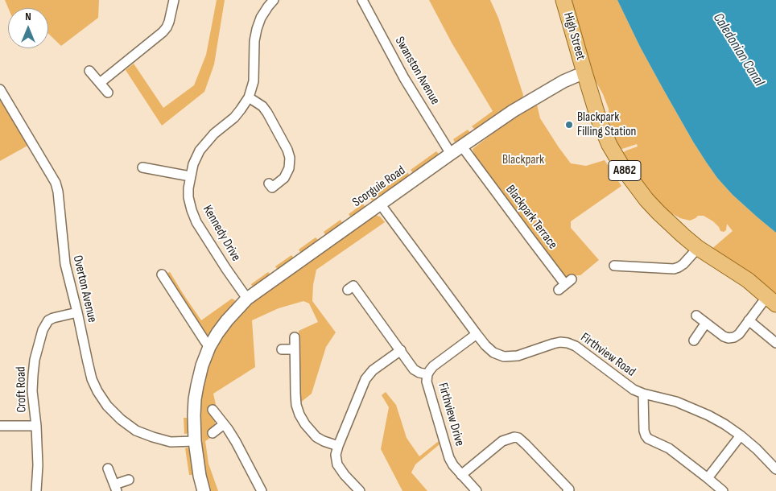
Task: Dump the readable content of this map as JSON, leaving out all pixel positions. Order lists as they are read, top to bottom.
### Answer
{
  "streets": {
    "main road": ["High Street", "A862"],
    "street": [
      "Swanston Avenue",
      "Scorguie Road",
      "Blackpark Terrace",
      "Kennedy Drive",
      "Overton Avenue",
      "Firthview Road",
      "Croft Road",
      "Firthview Drive"
    ]
  },
  "crossings": [
    ["High Street", "A862"],
    ["High Street", "Scorguie Road"],
    ["Swanston Avenue", "Scorguie Road"],
    ["A862", "Scorguie Road"],
    ["Scorguie Road", "Blackpark Terrace"],
    ["Scorguie Road", "Kennedy Drive"],
    ["Scorguie Road", "Overton Avenue"],
    ["Scorguie Road", "Firthview Road"],
    ["Overton Avenue", "Croft Road"],
    ["Firthview Road", "Firthview Drive"]
  ],
  "water": ["Caledonian Canal"],
  "parks": ["Blackpark"],
  "places": ["Blackpark Filling Station"],
  "north": "top"
}
